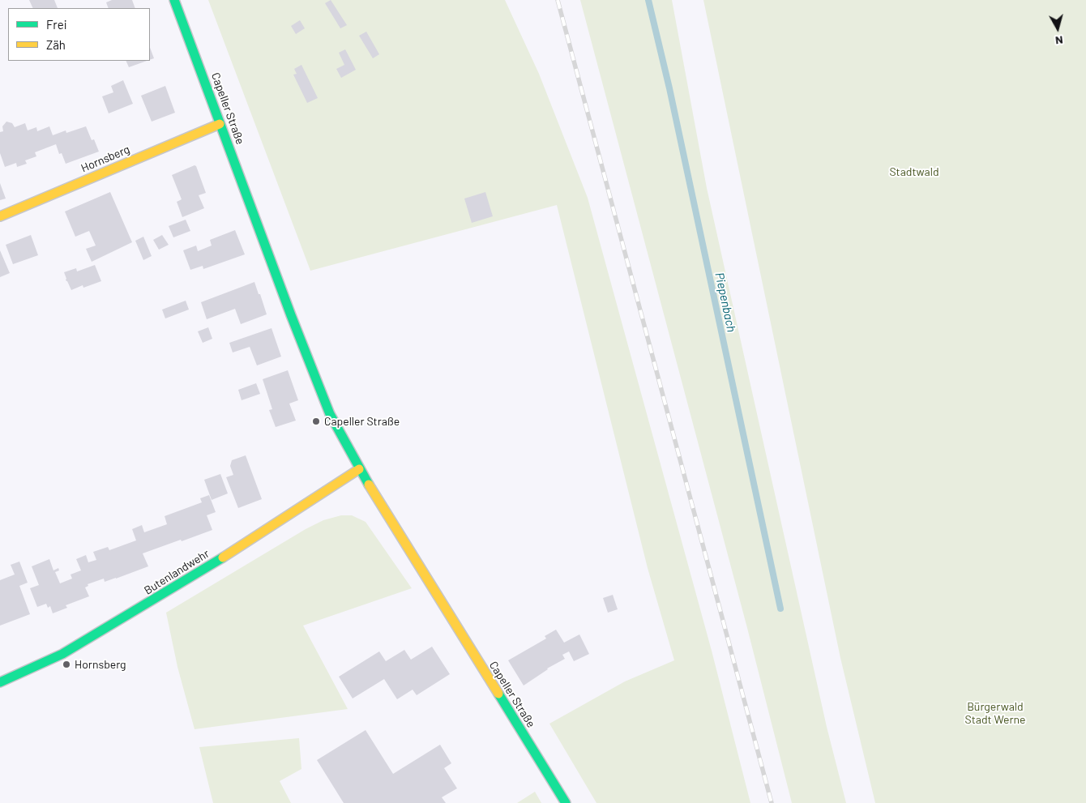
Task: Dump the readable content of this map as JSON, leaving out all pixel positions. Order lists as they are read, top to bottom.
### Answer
{
  "streets": {
    "street": ["Capeller Straße", "Hornsberg", "Butenlandwehr"]
  },
  "crossings": [
    ["Capeller Straße", "Hornsberg"],
    ["Capeller Straße", "Butenlandwehr"]
  ],
  "water": ["Piepenbach"],
  "parks": ["Stadtwald", "Bürgerwald Stadt Werne"],
  "places": ["Capeller Straße", "Hornsberg"],
  "legend": ["Frei", "Zäh"],
  "north": "bottom"
}
